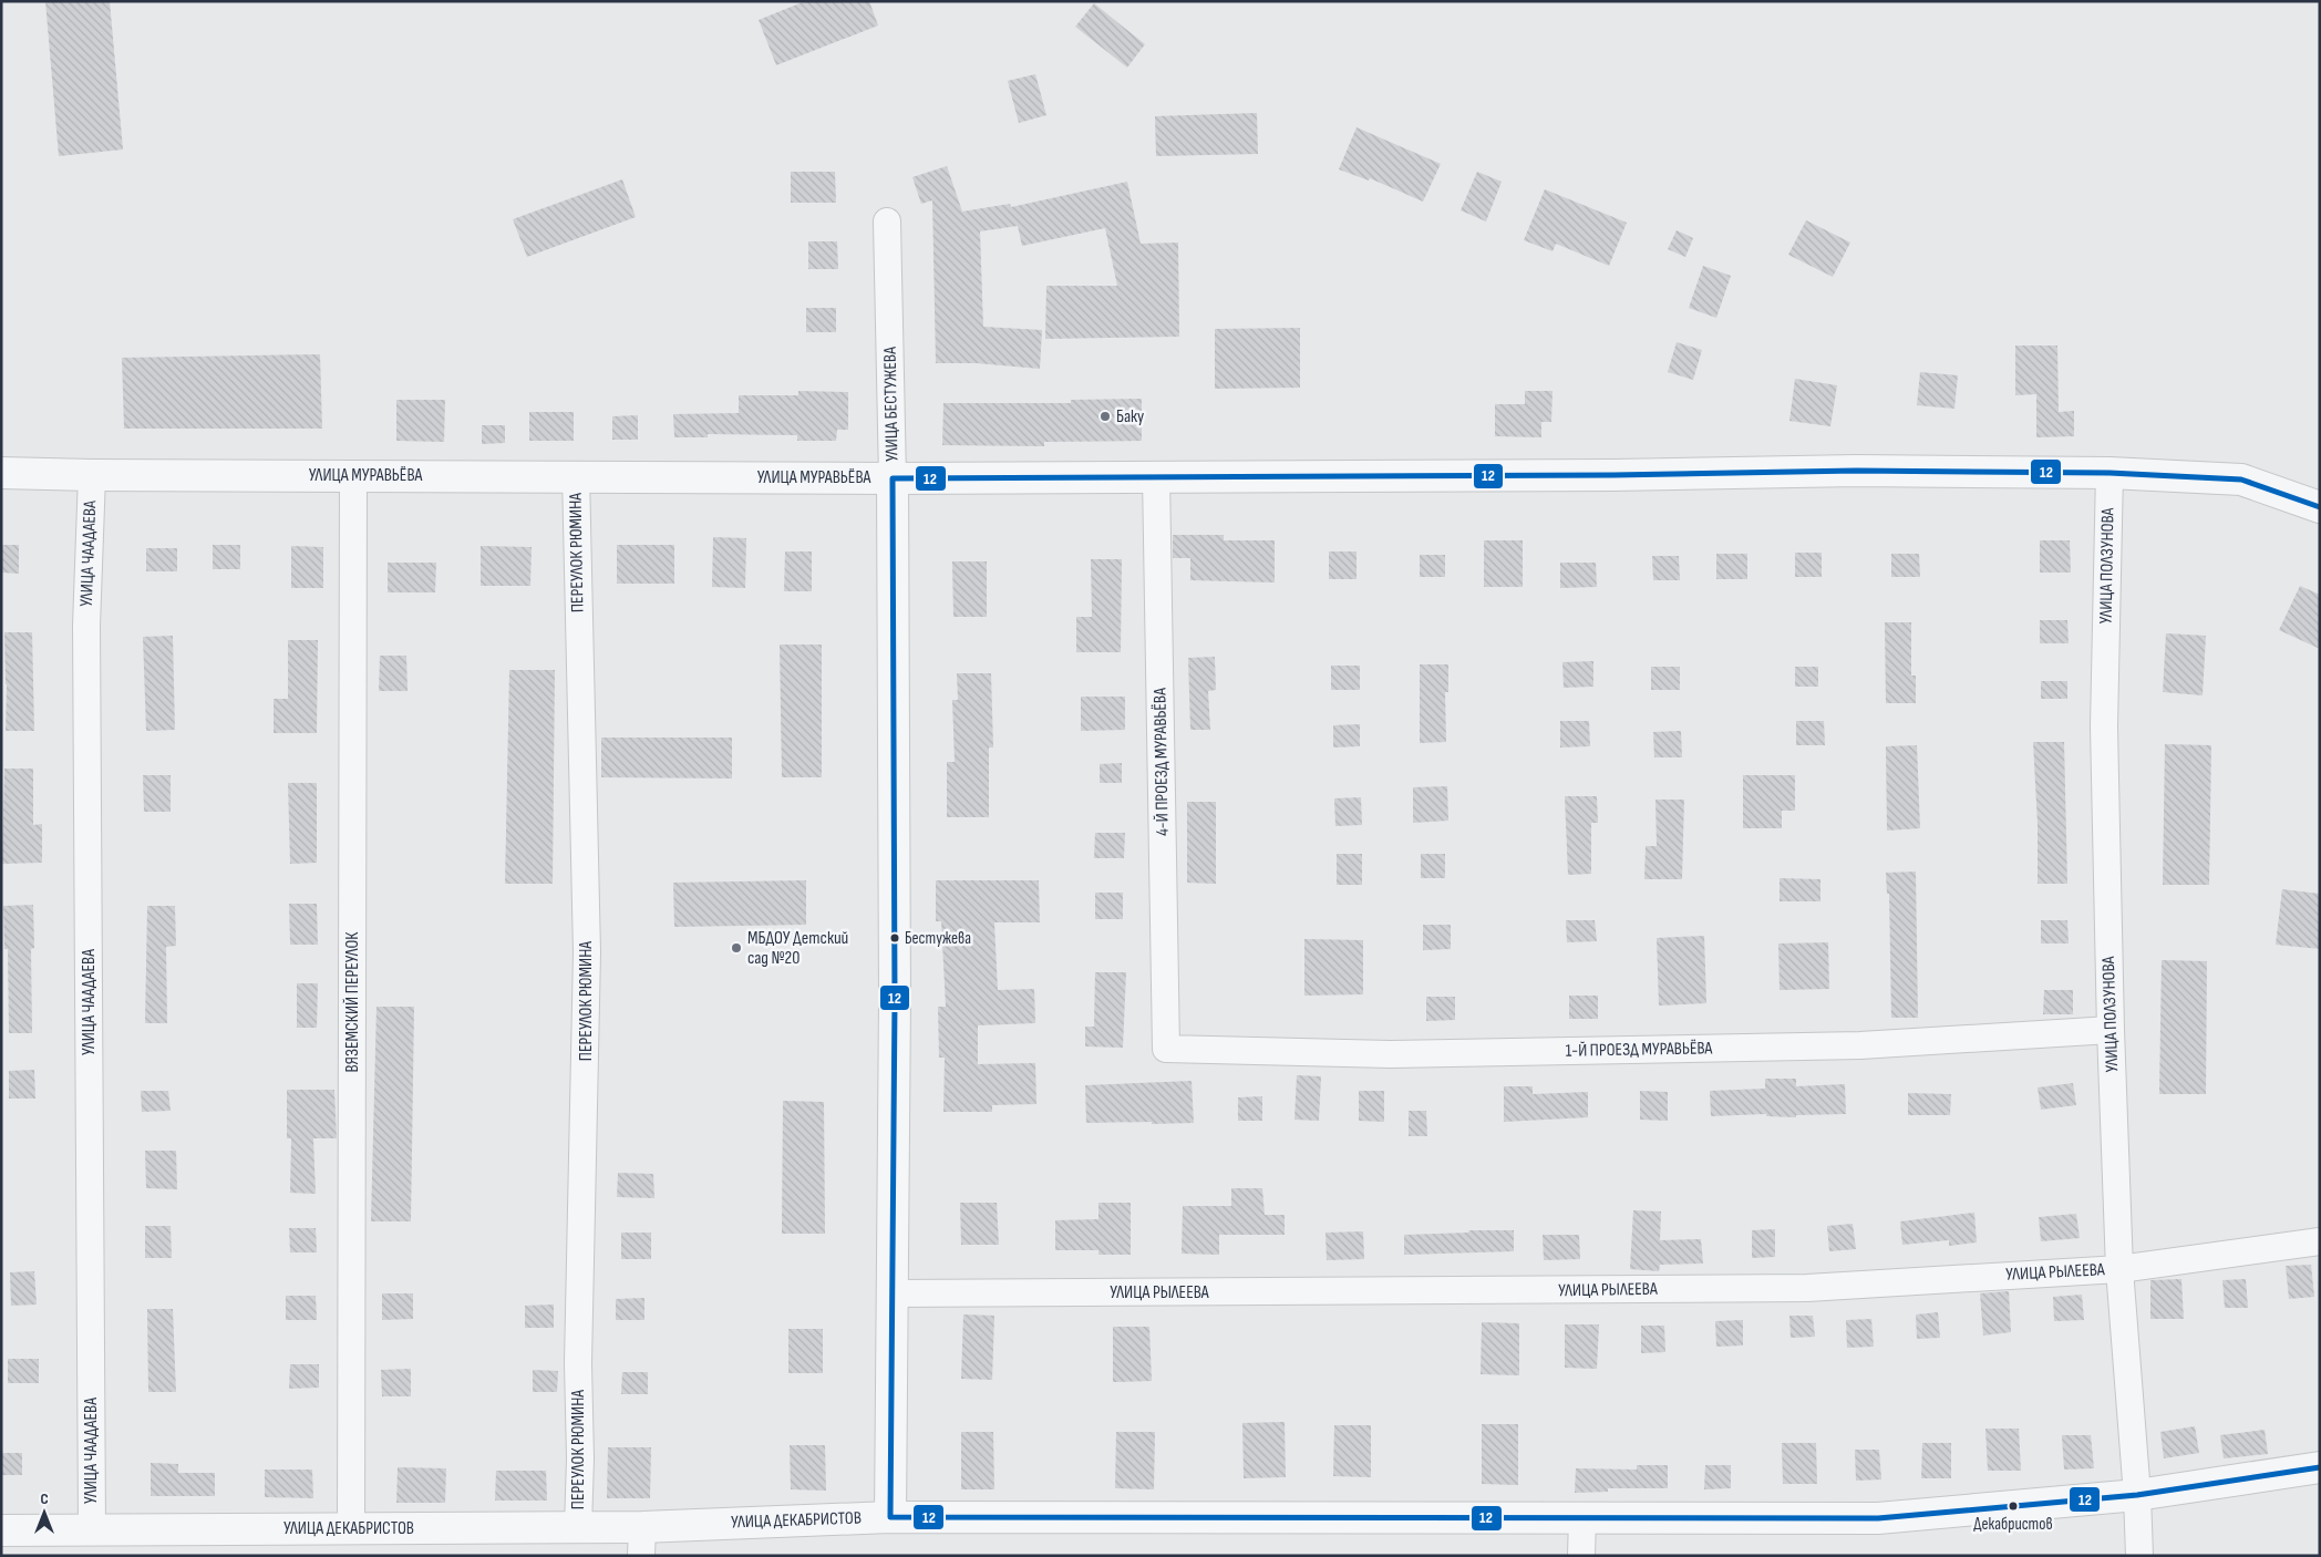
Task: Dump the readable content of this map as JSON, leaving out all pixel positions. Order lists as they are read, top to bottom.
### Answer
{
  "streets": {
    "street": [
      "УЛИЦА БЕСТУЖЕВА",
      "УЛИЦА МУРАВЬЁВА",
      "ПЕРЕУЛОК РЮМИНА",
      "УЛИЦА ЧААДАЕВА",
      "УЛИЦА ПОЛЗУНОВА",
      "4-Й ПРОЕЗД МУРАВЬЁВА",
      "ВЯЗЕМСКИЙ ПЕРЕУЛОК",
      "1-Й ПРОЕЗД МУРАВЬЁВА",
      "УЛИЦА РЫЛЕЕВА",
      "УЛИЦА ДЕКАБРИСТОВ"
    ]
  },
  "crossings": [
    ["УЛИЦА БЕСТУЖЕВА", "УЛИЦА МУРАВЬЁВА"],
    ["УЛИЦА БЕСТУЖЕВА", "УЛИЦА РЫЛЕЕВА"],
    ["УЛИЦА БЕСТУЖЕВА", "УЛИЦА ДЕКАБРИСТОВ"],
    ["УЛИЦА МУРАВЬЁВА", "ПЕРЕУЛОК РЮМИНА"],
    ["УЛИЦА МУРАВЬЁВА", "УЛИЦА ЧААДАЕВА"],
    ["УЛИЦА МУРАВЬЁВА", "УЛИЦА ПОЛЗУНОВА"],
    ["УЛИЦА МУРАВЬЁВА", "4-Й ПРОЕЗД МУРАВЬЁВА"],
    ["УЛИЦА МУРАВЬЁВА", "ВЯЗЕМСКИЙ ПЕРЕУЛОК"],
    ["ПЕРЕУЛОК РЮМИНА", "УЛИЦА ДЕКАБРИСТОВ"],
    ["УЛИЦА ЧААДАЕВА", "УЛИЦА ДЕКАБРИСТОВ"],
    ["УЛИЦА ПОЛЗУНОВА", "1-Й ПРОЕЗД МУРАВЬЁВА"],
    ["УЛИЦА ПОЛЗУНОВА", "УЛИЦА РЫЛЕЕВА"],
    ["УЛИЦА ПОЛЗУНОВА", "УЛИЦА ДЕКАБРИСТОВ"],
    ["4-Й ПРОЕЗД МУРАВЬЁВА", "1-Й ПРОЕЗД МУРАВЬЁВА"],
    ["ВЯЗЕМСКИЙ ПЕРЕУЛОК", "УЛИЦА ДЕКАБРИСТОВ"]
  ],
  "places": [
    "Баку",
    "Бестужева",
    "МБДОУ Детский сад №20",
    "Декабристов"
  ],
  "lines": ["transit line 12"],
  "north": "top"
}
